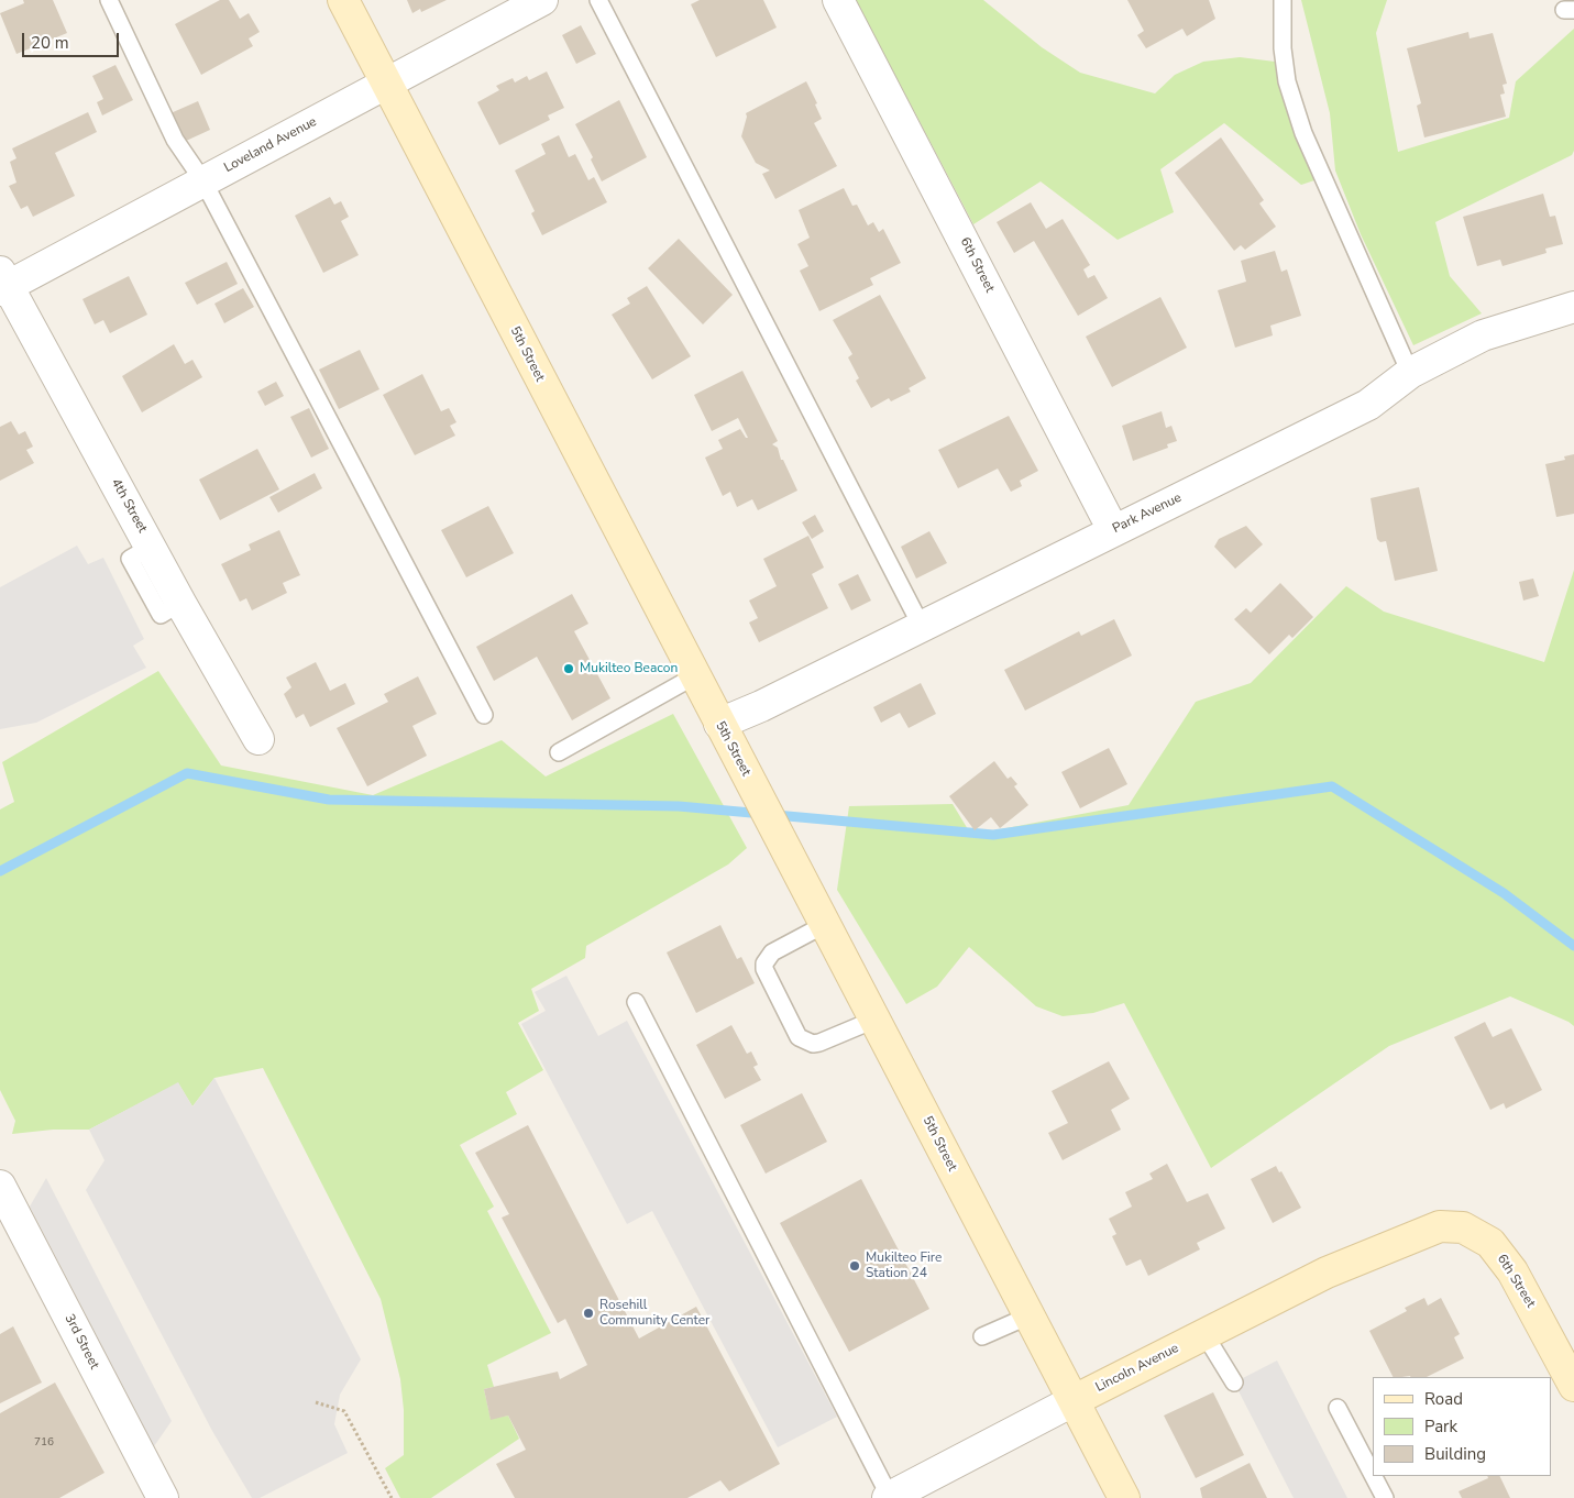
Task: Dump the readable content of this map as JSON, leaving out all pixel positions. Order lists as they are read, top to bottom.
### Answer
{
  "streets": {
    "main road": ["6th Street", "5th Street", "Lincoln Avenue"],
    "street": [
      "Loveland Avenue",
      "4th Street",
      "Park Avenue",
      "3rd Street"
    ]
  },
  "crossings": [
    ["Loveland Avenue", "5th Street"],
    ["Loveland Avenue", "4th Street"],
    ["6th Street", "Park Avenue"],
    ["6th Street", "Lincoln Avenue"],
    ["5th Street", "Park Avenue"],
    ["5th Street", "Lincoln Avenue"]
  ],
  "places": ["Mukilteo Beacon", "Mukilteo Fire Station 24", "Rosehill Community Center"],
  "house_numbers": ["716"],
  "legend": ["Road", "Park", "Building"],
  "scale_bar": "20 m"
}
